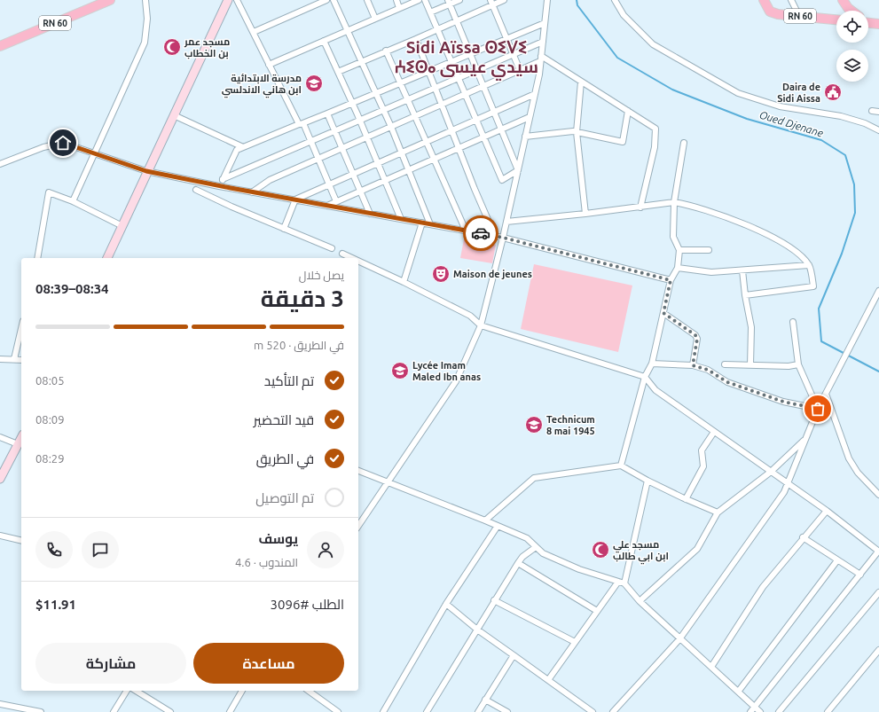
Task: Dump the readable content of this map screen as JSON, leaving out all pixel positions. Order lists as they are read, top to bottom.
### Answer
{
  "streets": {
    "main road": ["RN 60"]
  },
  "districts": ["Sidi Aïssa ⵙⵉⴸⵉ ⵄⵉⵙⴰ سيدي عيسى"],
  "water": ["Oued Djenane"],
  "places": {
    "mosque": ["مسجد عمر بن الخطاب", "مسجد علي ابن ابي طالب"],
    "school or university": ["مدرسة الابتدائية ابن هاني الاندلسي", "Lycée Imam Maled Ibn anas", "Technicum 8 mai 1945"],
    "public building": ["Daira de Sidi Aissa"],
    "theatre": ["Maison de jeunes"]
  },
  "page": {
    "heading": ["3 دقيقة", "يصل خلال", "08:34–08:39"],
    "panel": [
      "يوسف",
      "المندوب · 4.6",
      "الطلب #3096",
      "$11.91"
    ],
    "bar": "في الطريق · 520 m",
    "list": [
      ["تم التأكيد", "08:05"],
      ["قيد التحضير", "08:09"],
      ["في الطريق", "08:29"],
      "تم التوصيل"
    ],
    "buttons": ["مساعدة", "مشاركة"]
  }
}
